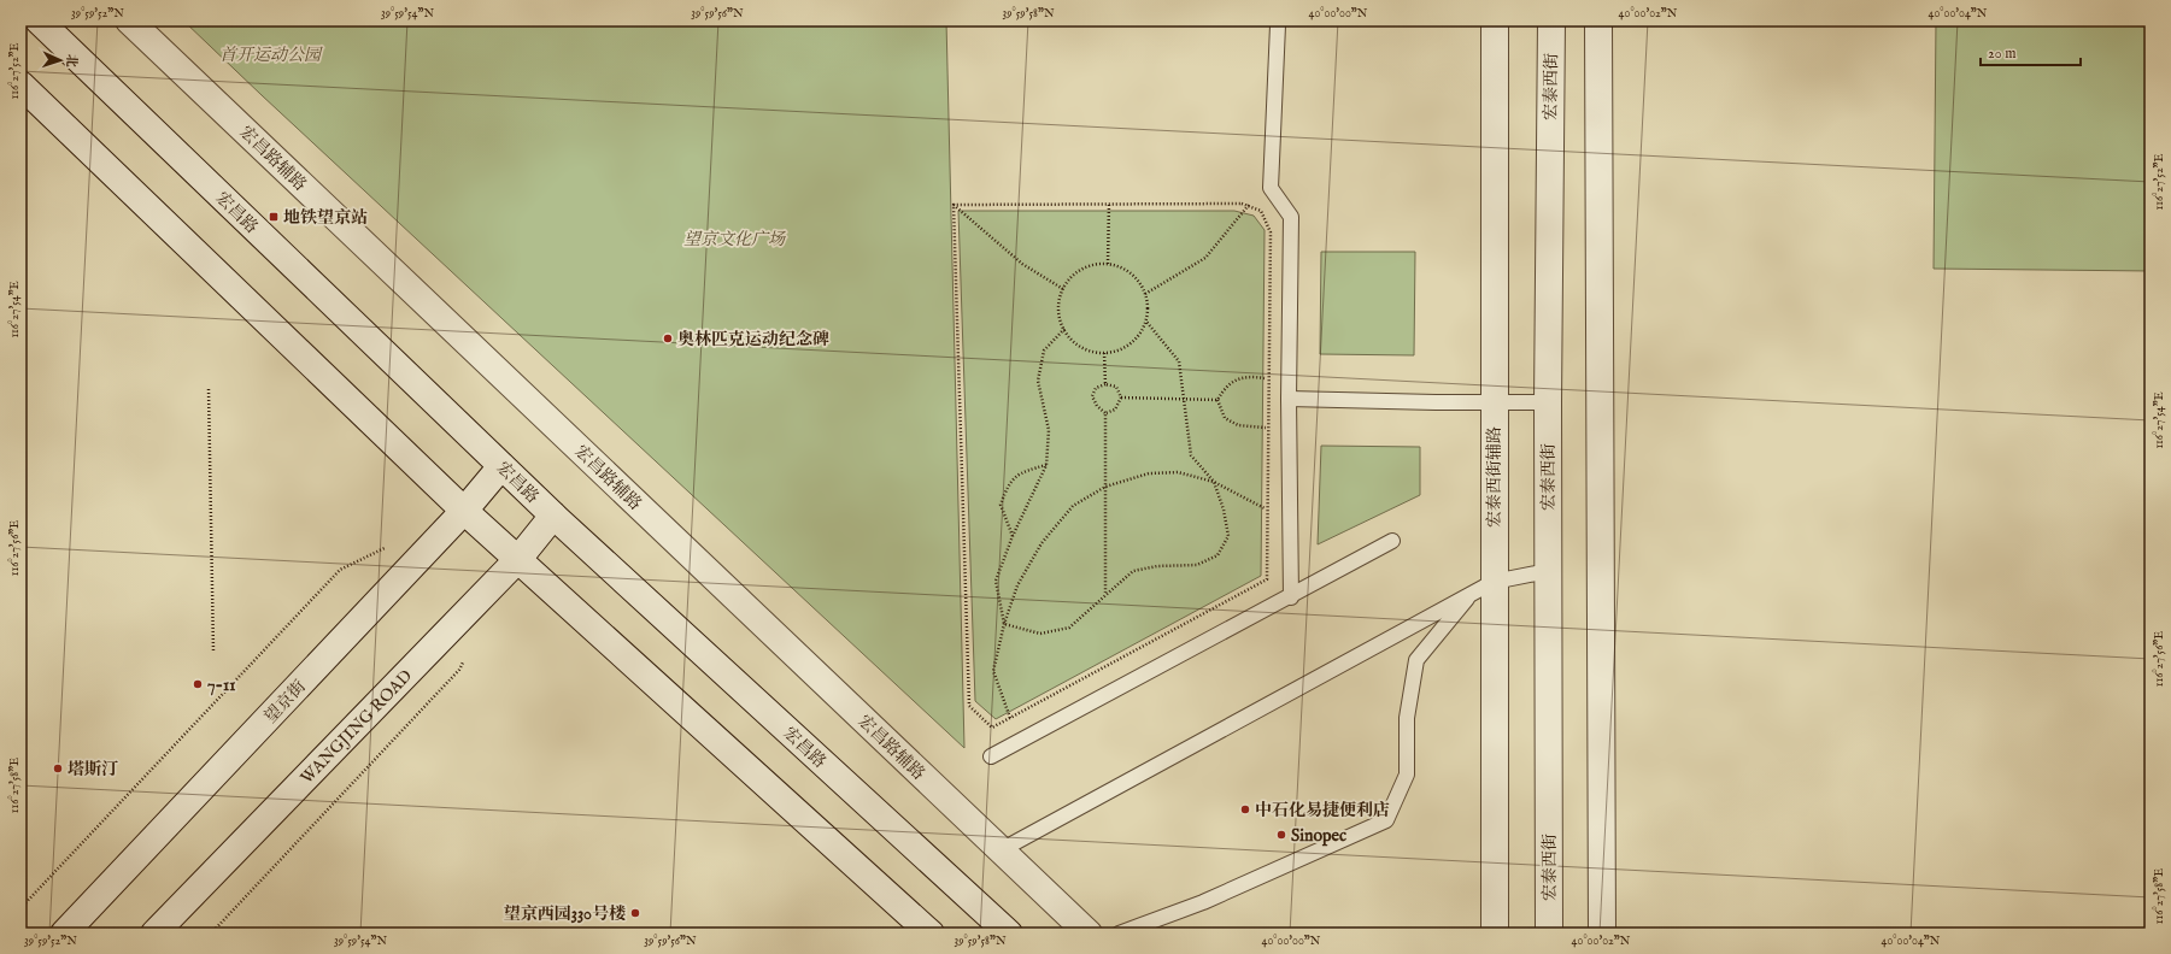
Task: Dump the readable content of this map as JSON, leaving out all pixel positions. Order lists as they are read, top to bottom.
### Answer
{
  "streets": {
    "street": [
      "宏泰西街",
      "宏昌路辅路",
      "宏昌路",
      "宏泰西街辅路",
      "望京街",
      "WANGJING ROAD"
    ]
  },
  "crossings": [
    ["宏昌路", "望京街"],
    ["宏昌路", "WANGJING ROAD"]
  ],
  "parks": ["首开运动公园", "望京文化广场"],
  "places": {
    "transit": ["地铁望京站"],
    "other": [
      "奥林匹克运动纪念碑",
      "7-11",
      "塔斯汀",
      "中石化易捷便利店",
      "Sinopec",
      "望京西园330号楼"
    ]
  },
  "scale_bar": "20 m",
  "north": "right",
  "coordinates": [
    "39°59'52\"N",
    "39°59'54\"N",
    "39°59'56\"N",
    "39°59'58\"N",
    "40°00'00\"N",
    "40°00'02\"N",
    "40°00'04\"N",
    "116°27'52\"E",
    "116°27'54\"E",
    "116°27'56\"E",
    "116°27'58\"E"
  ]
}
